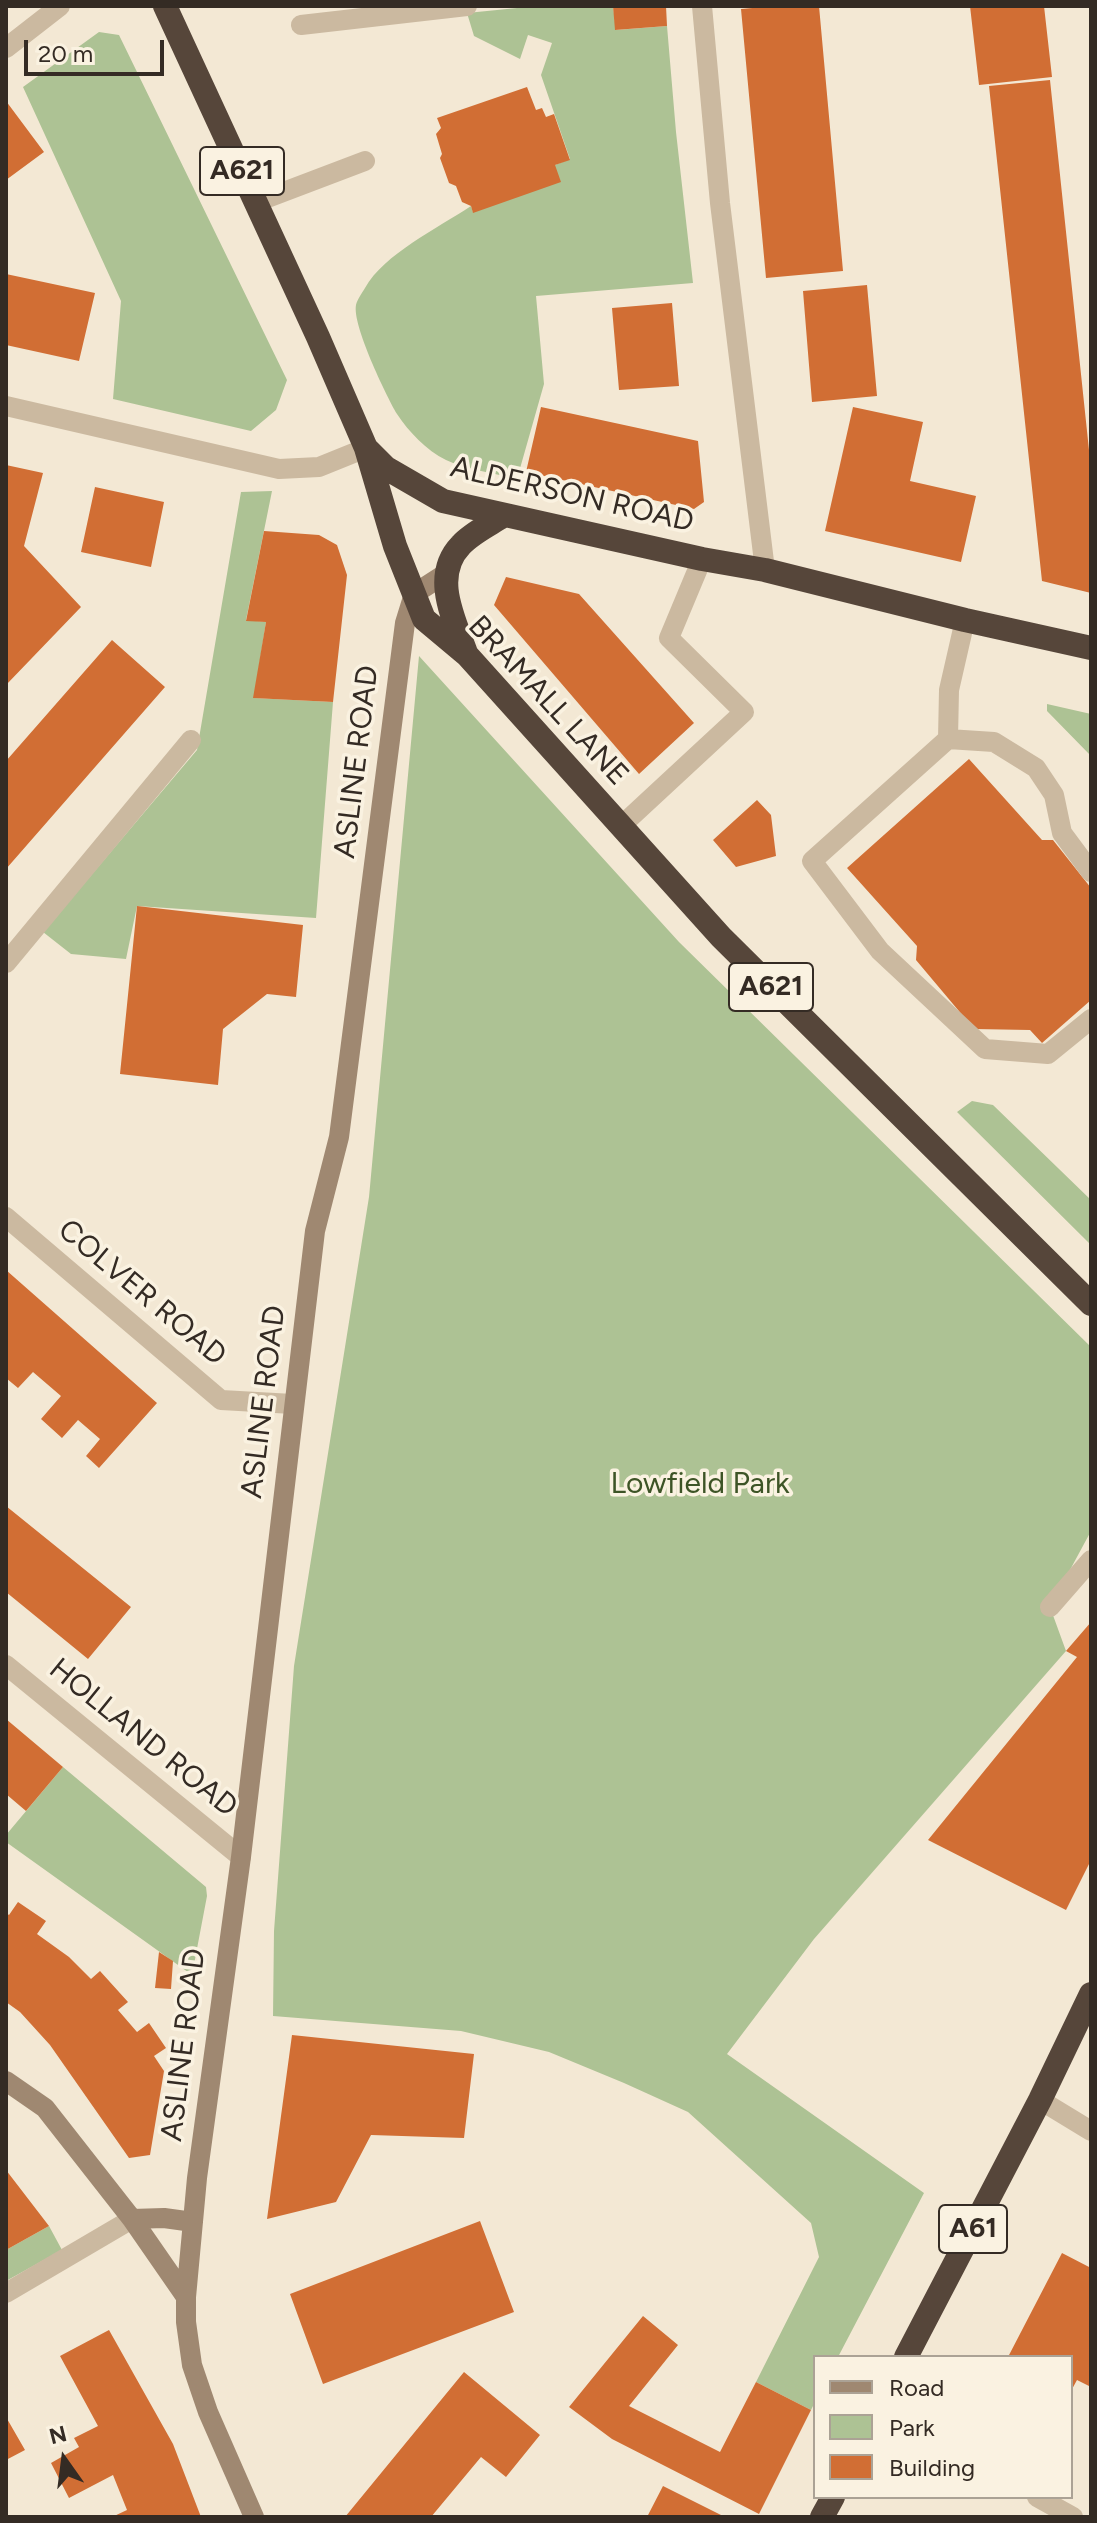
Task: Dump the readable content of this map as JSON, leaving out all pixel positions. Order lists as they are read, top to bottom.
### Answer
{
  "streets": {
    "highway": [
      "A621",
      "ALDERSON ROAD",
      "BRAMALL LANE",
      "A61"
    ],
    "street": ["ASLINE ROAD", "COLVER ROAD", "HOLLAND ROAD"]
  },
  "crossings": [
    ["A621", "BRAMALL LANE"],
    ["ALDERSON ROAD", "BRAMALL LANE"],
    ["BRAMALL LANE", "ASLINE ROAD"],
    ["ASLINE ROAD", "COLVER ROAD"],
    ["ASLINE ROAD", "HOLLAND ROAD"]
  ],
  "parks": ["Lowfield Park"],
  "legend": ["Road", "Park", "Building"],
  "scale_bar": "20 m",
  "north": "top"
}
